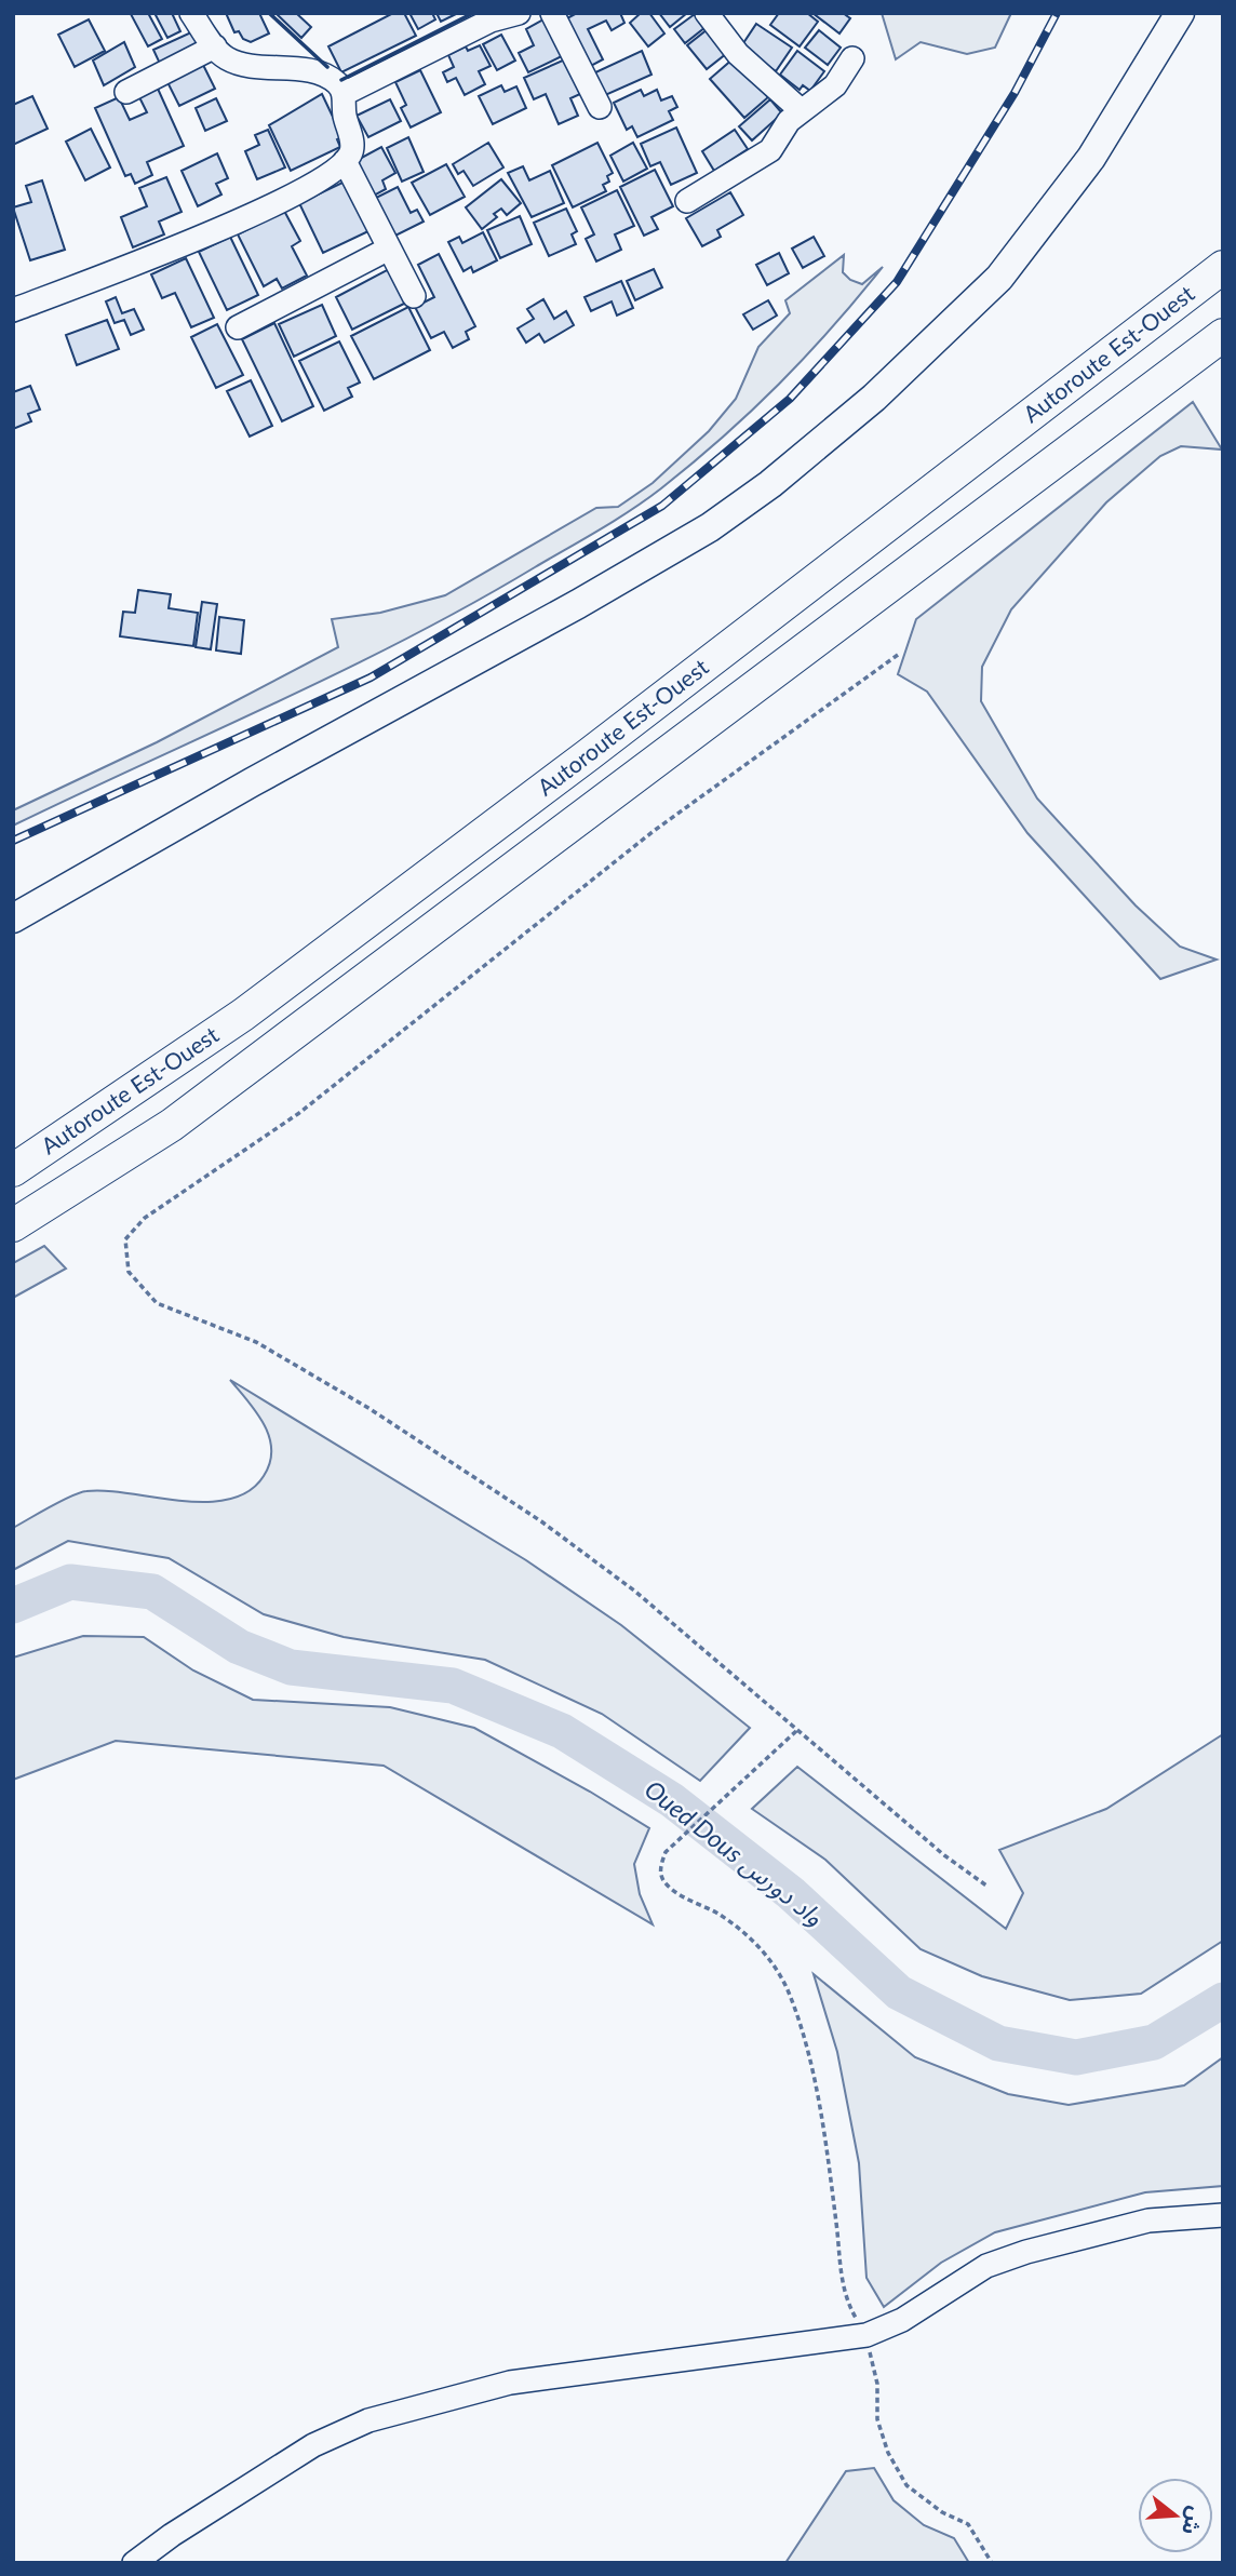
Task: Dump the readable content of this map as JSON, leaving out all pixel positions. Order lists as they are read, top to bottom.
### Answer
{
  "streets": {
    "highway": ["Autoroute Est-Ouest"]
  },
  "water": ["Oued Dous واد دورس"],
  "north": "right"
}
